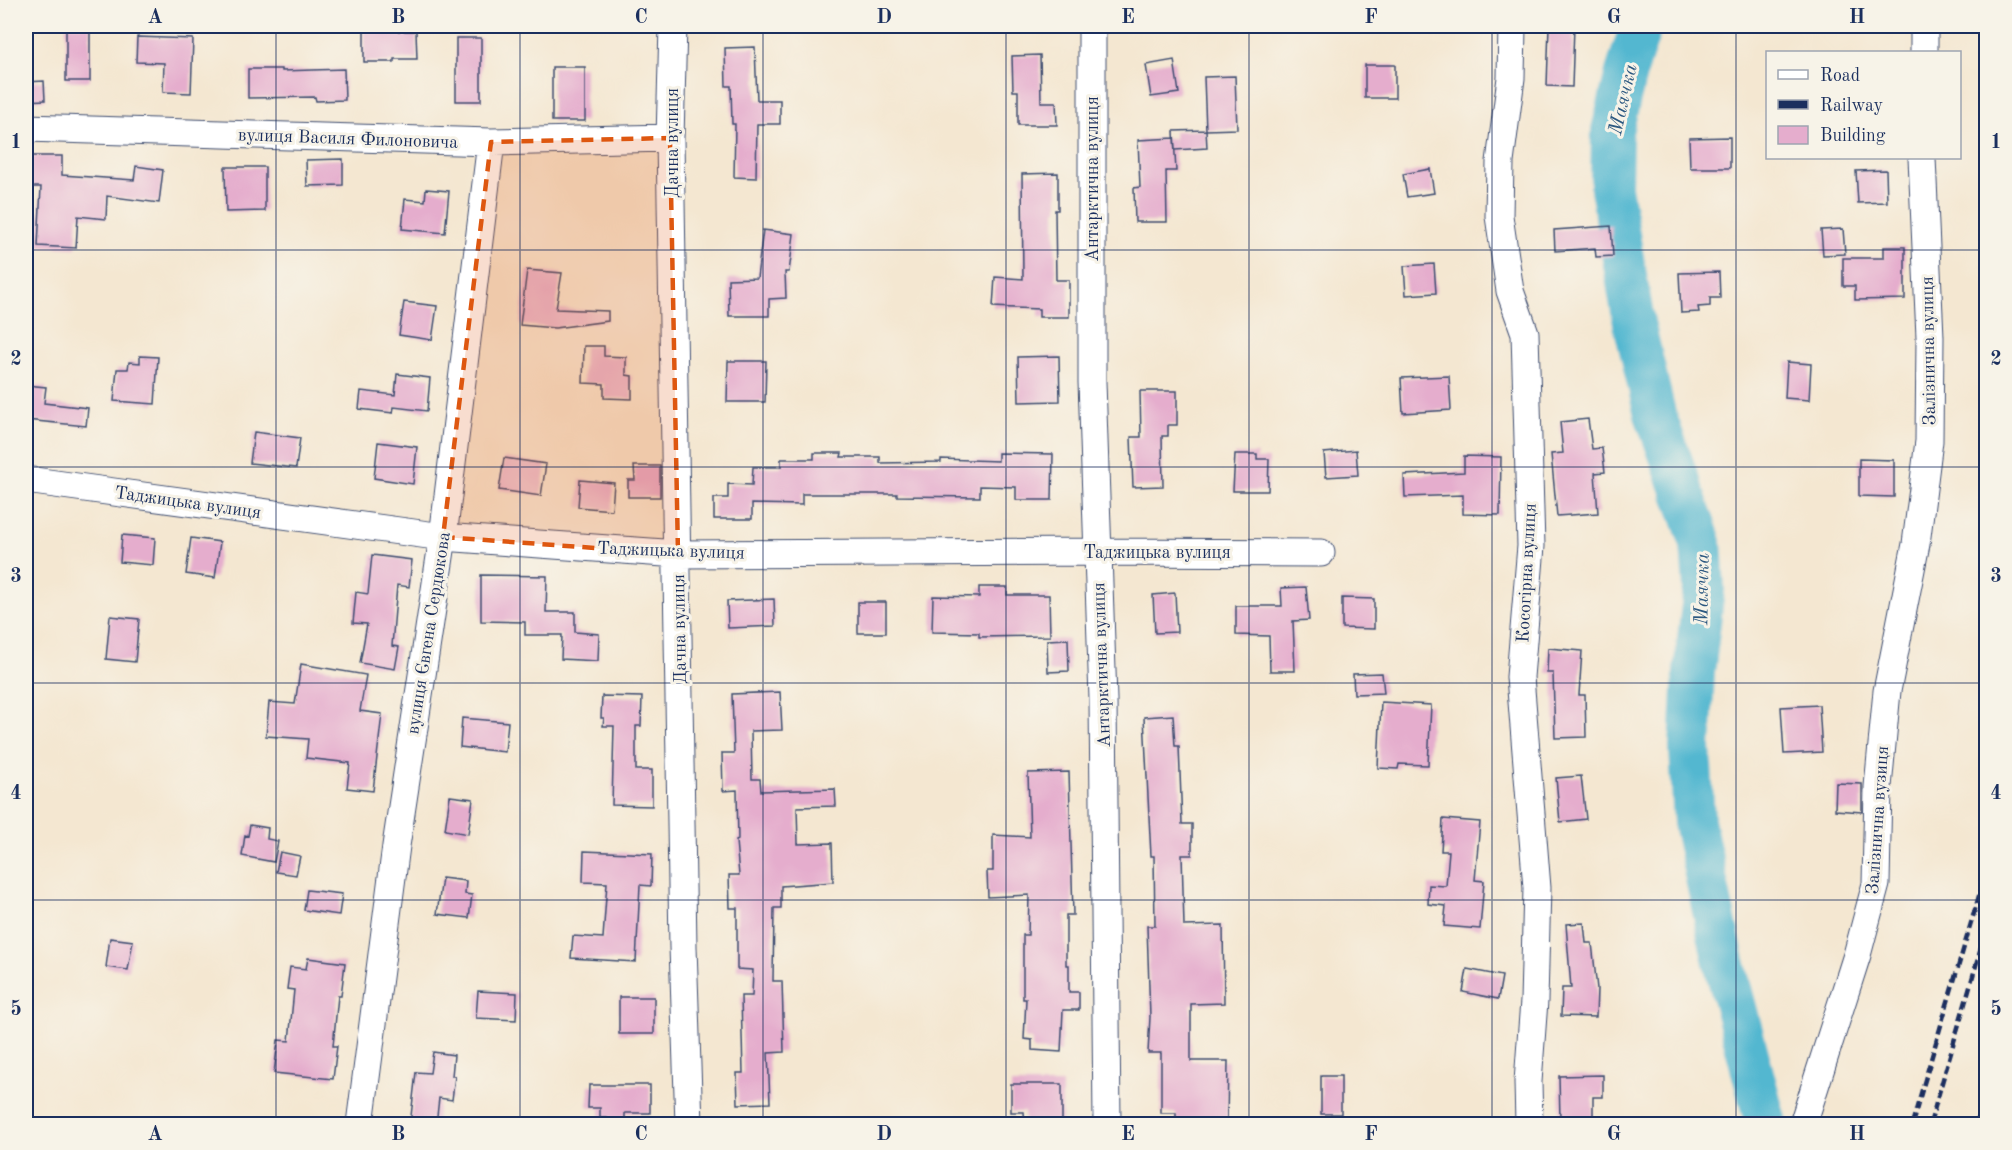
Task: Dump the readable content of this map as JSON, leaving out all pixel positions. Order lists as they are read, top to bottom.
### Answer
{
  "streets": {
    "street": [
      "вулиця Василя Филоновича",
      "Дачна вулиця",
      "Антарктична вулиця",
      "Залізнична вулиця",
      "Таджицька вулиця",
      "Косогірна вулиця",
      "вулиця Євгена Сердюкова",
      "Залізнична вузиця"
    ]
  },
  "crossings": [
    ["вулиця Василя Филоновича", "Дачна вулиця"],
    ["вулиця Василя Филоновича", "вулиця Євгена Сердюкова"],
    ["Дачна вулиця", "Таджицька вулиця"],
    ["Антарктична вулиця", "Таджицька вулиця"],
    ["Залізнична вулиця", "Залізнична вузиця"],
    ["Таджицька вулиця", "вулиця Євгена Сердюкова"]
  ],
  "water": ["Маячка"],
  "legend": ["Road", "Railway", "Building"],
  "grid": {
    "columns": [
      "A",
      "B",
      "C",
      "D",
      "E",
      "F",
      "G",
      "H"
    ],
    "rows": [
      "1",
      "2",
      "3",
      "4",
      "5"
    ]
  }
}
